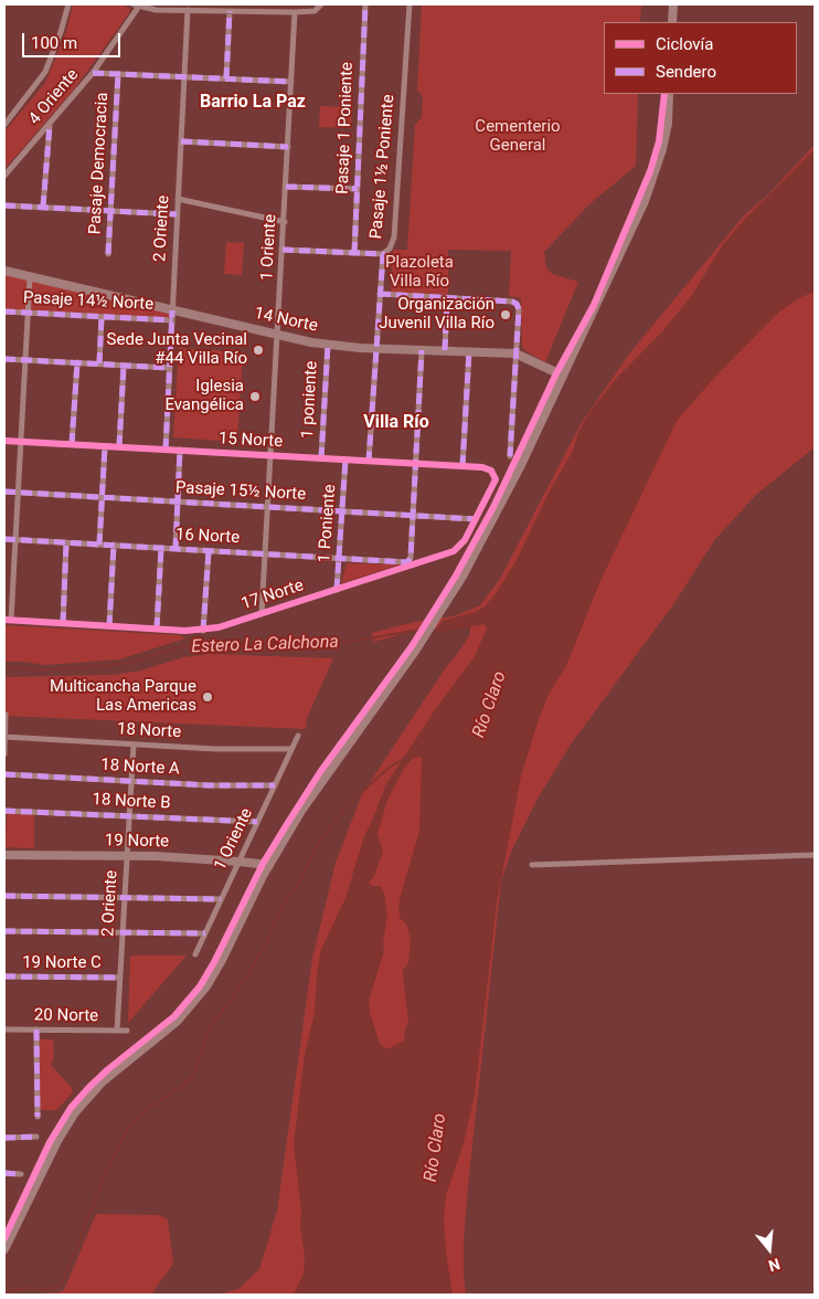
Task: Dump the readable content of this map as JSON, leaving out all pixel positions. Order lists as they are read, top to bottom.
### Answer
{
  "streets": {
    "street": [
      "4 Oriente",
      "Pasaje 1 Poniente",
      "Pasaje Democracia",
      "Pasaje 1½ Poniente",
      "2 Oriente",
      "1 Oriente",
      "Pasaje 14½ Norte",
      "14 Norte",
      "1 poniente",
      "15 Norte",
      "Pasaje 15½ Norte",
      "1 Poniente",
      "16 Norte",
      "17 Norte",
      "18 Norte",
      "18 Norte A",
      "18 Norte B",
      "19 Norte",
      "19 Norte C",
      "20 Norte"
    ]
  },
  "crossings": [
    ["Pasaje 1½ Poniente", "14 Norte"],
    ["Pasaje 1½ Poniente", "15 Norte"],
    ["2 Oriente", "Pasaje 14½ Norte"],
    ["2 Oriente", "14 Norte"],
    ["2 Oriente", "15 Norte"],
    ["2 Oriente", "18 Norte"],
    ["2 Oriente", "18 Norte A"],
    ["2 Oriente", "18 Norte B"],
    ["2 Oriente", "19 Norte"],
    ["2 Oriente", "19 Norte C"],
    ["2 Oriente", "20 Norte"],
    ["1 Oriente", "14 Norte"],
    ["1 Oriente", "15 Norte"],
    ["1 Oriente", "Pasaje 15½ Norte"],
    ["1 Oriente", "16 Norte"],
    ["1 Oriente", "17 Norte"],
    ["1 Oriente", "18 Norte"],
    ["1 Oriente", "18 Norte A"],
    ["1 Oriente", "18 Norte B"],
    ["1 Oriente", "19 Norte"],
    ["14 Norte", "1 poniente"],
    ["1 poniente", "15 Norte"],
    ["15 Norte", "1 Poniente"],
    ["15 Norte", "17 Norte"],
    ["Pasaje 15½ Norte", "1 Poniente"],
    ["Pasaje 15½ Norte", "16 Norte"],
    ["Pasaje 15½ Norte", "17 Norte"],
    ["1 Poniente", "16 Norte"],
    ["1 Poniente", "17 Norte"]
  ],
  "districts": ["Barrio La Paz", "Villa Río"],
  "water": ["Estero La Calchona", "Río Claro"],
  "parks": ["Cementerio General", "Plazoleta Villa Río"],
  "places": [
    "Organización Juvenil Villa Río",
    "Sede Junta Vecinal #44 Villa Río",
    "Iglesia Evangélica",
    "Multicancha Parque Las Americas"
  ],
  "legend": ["Ciclovía", "Sendero"],
  "scale_bar": "100 m",
  "north": "bottom"
}
